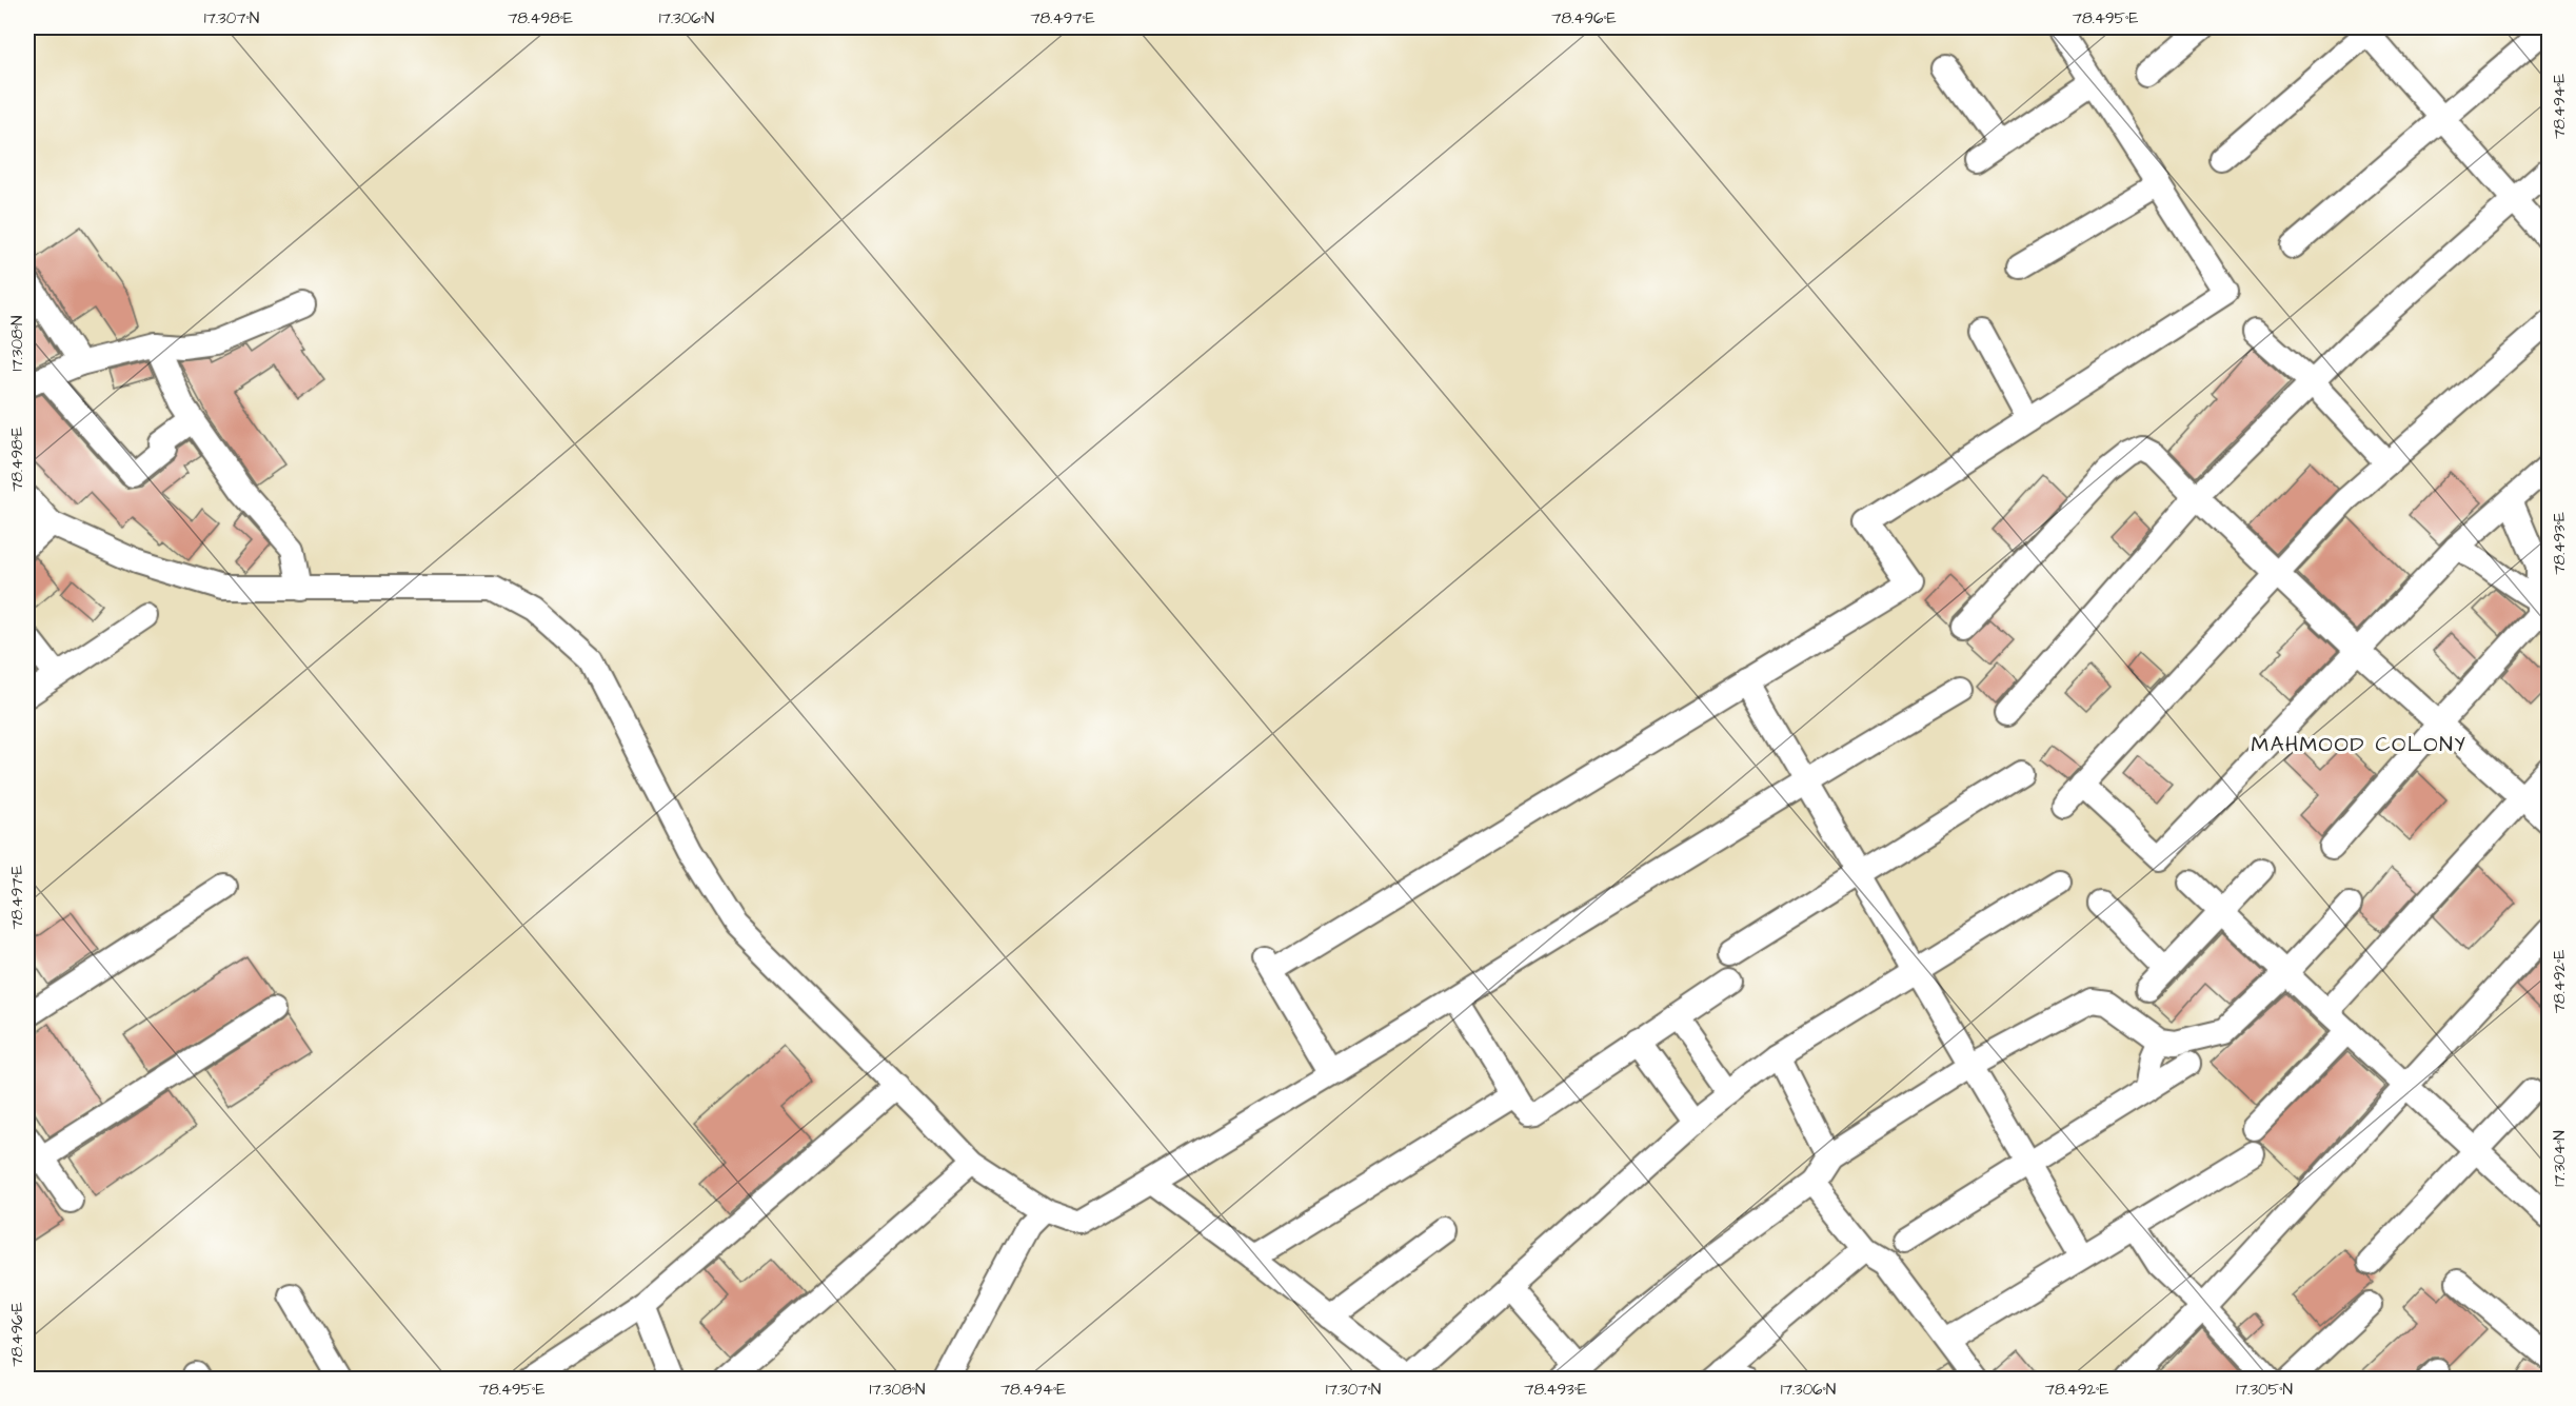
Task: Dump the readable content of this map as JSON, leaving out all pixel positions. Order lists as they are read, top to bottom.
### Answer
{
  "districts": ["MAHMOOD COLONY"],
  "coordinates": [
    "17.307°N",
    "78.498°E",
    "17.306°N",
    "78.497°E",
    "78.496°E",
    "78.495°E",
    "78.494°E",
    "17.308°N",
    "78.493°E",
    "78.492°E",
    "17.304°N",
    "17.305°N"
  ]
}
